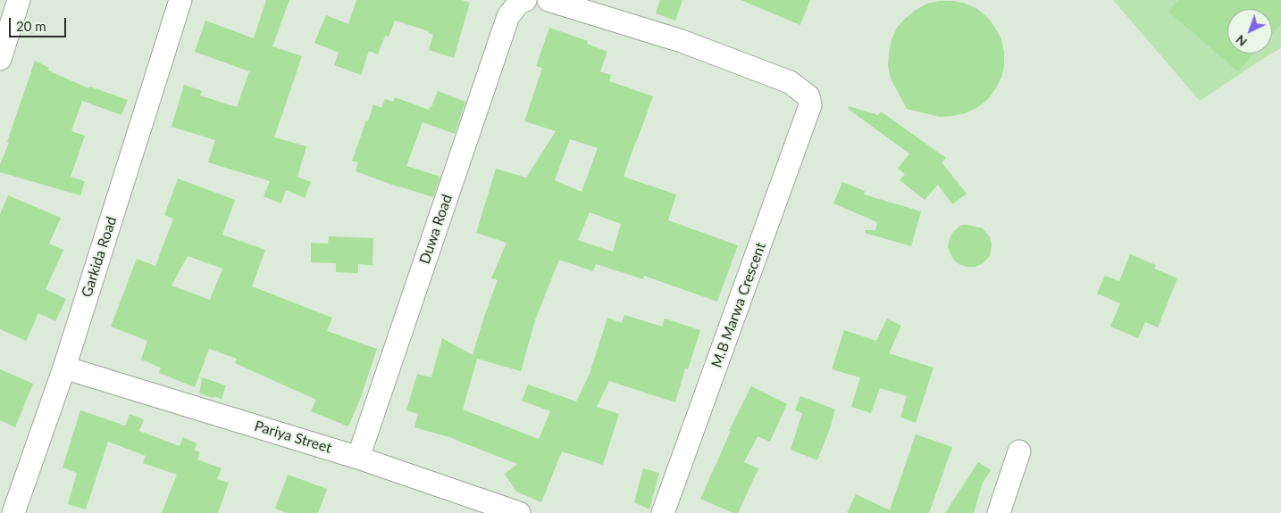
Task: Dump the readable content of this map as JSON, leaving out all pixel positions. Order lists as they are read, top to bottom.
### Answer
{
  "streets": {
    "street": [
      "Duwa Road",
      "Garkida Road",
      "M.B Marwa Crescent",
      "Pariya Street"
    ]
  },
  "crossings": [
    ["Duwa Road", "Pariya Street"],
    ["Garkida Road", "Pariya Street"]
  ],
  "scale_bar": "20 m",
  "north": "bottom left"
}
